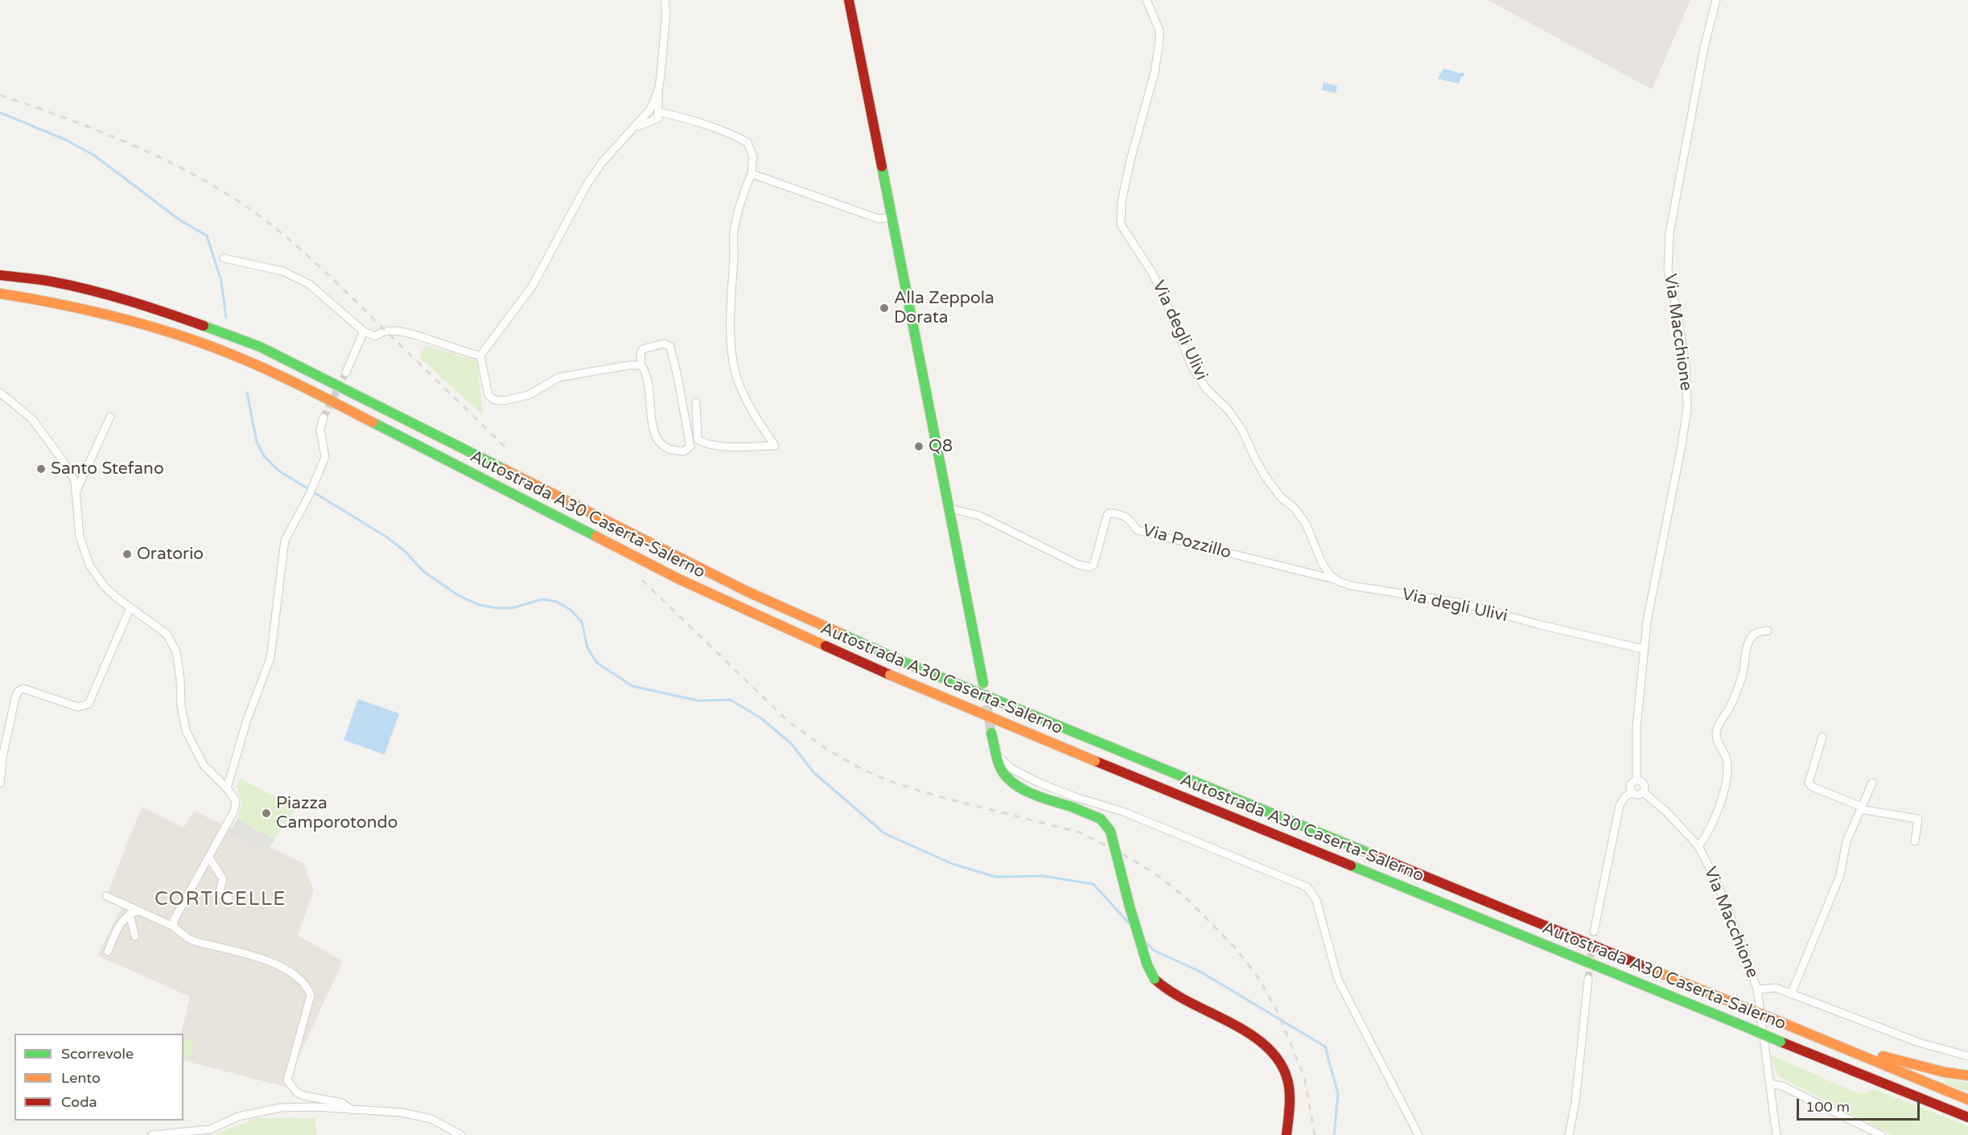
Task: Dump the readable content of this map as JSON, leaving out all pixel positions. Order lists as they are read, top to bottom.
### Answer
{
  "streets": {
    "main road": ["Autostrada A30 Caserta-Salerno"],
    "street": ["Via degli Ulivi", "Via Macchione", "Via Pozzillo"]
  },
  "crossings": [
    ["Via degli Ulivi", "Via Macchione"],
    ["Via degli Ulivi", "Via Pozzillo"]
  ],
  "districts": ["CORTICELLE"],
  "places": [
    "Alla Zeppola Dorata",
    "Q8",
    "Santo Stefano",
    "Oratorio",
    "Piazza Camporotondo"
  ],
  "legend": ["Scorrevole", "Lento", "Coda"],
  "scale_bar": "100 m"
}
